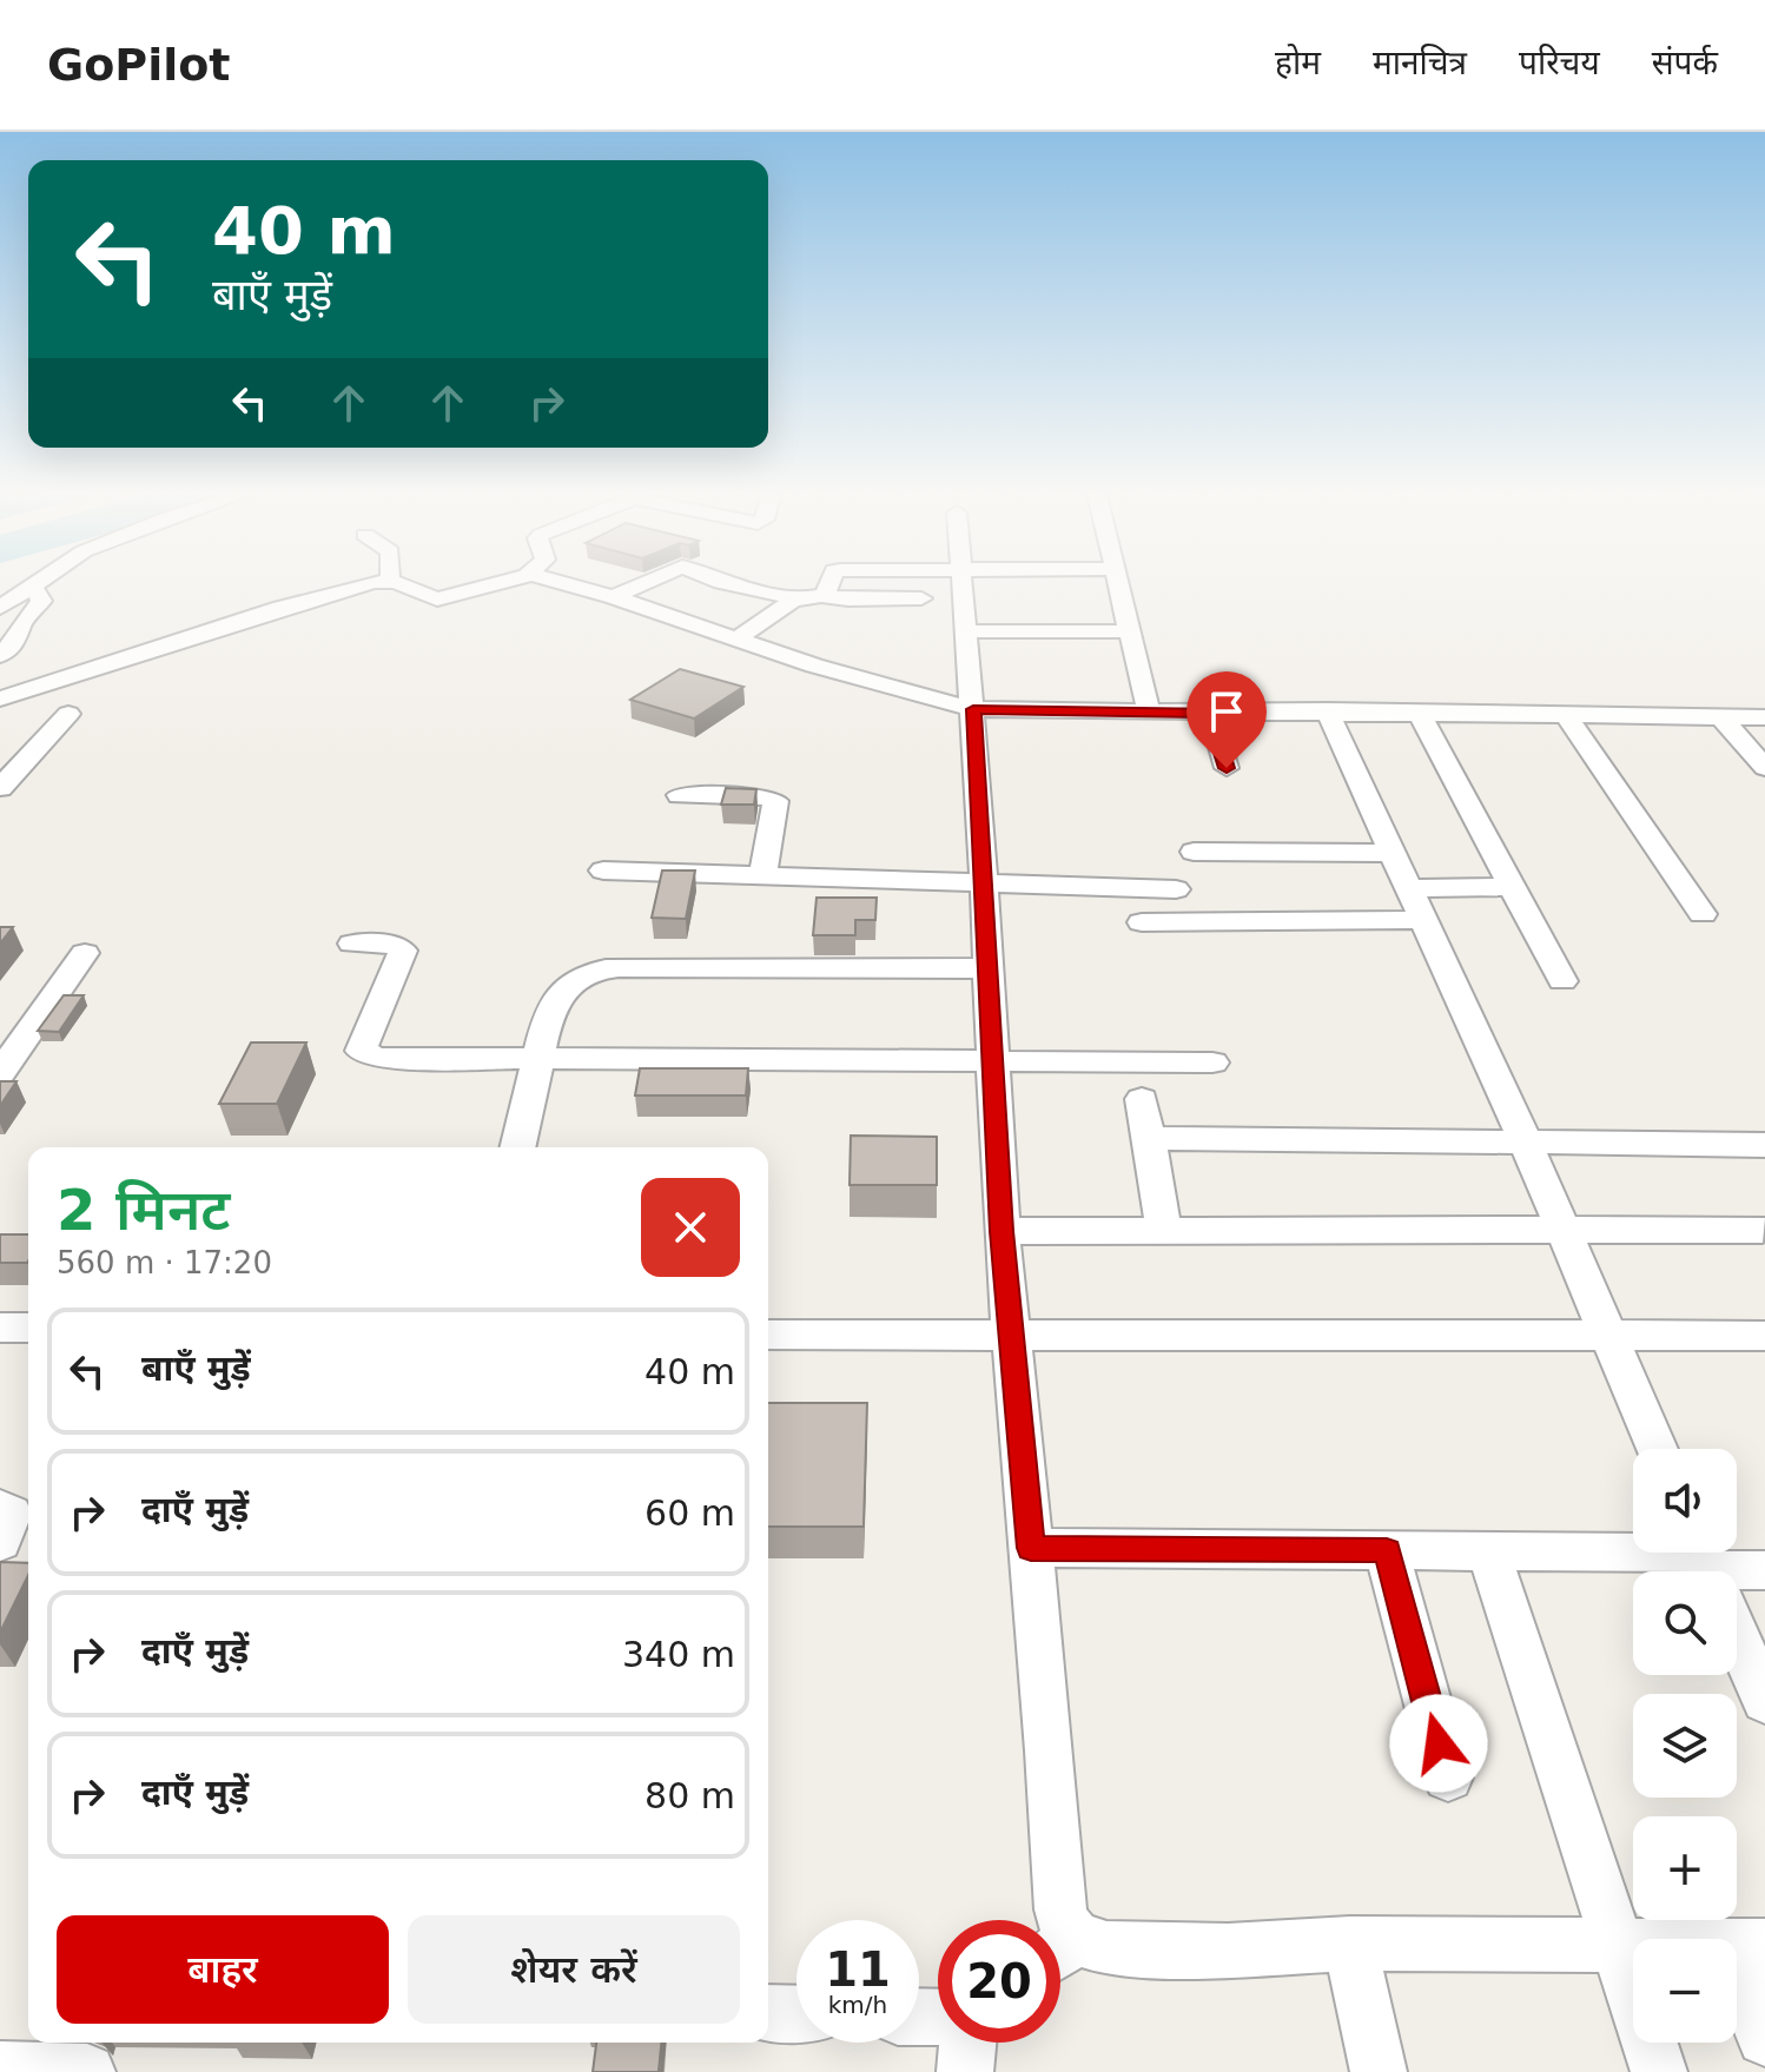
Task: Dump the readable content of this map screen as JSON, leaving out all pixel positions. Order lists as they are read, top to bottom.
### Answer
{
  "page": {
    "header": "GoPilot",
    "nav": [
      "होम",
      "मानचित्र",
      "परिचय",
      "संपर्क"
    ],
    "turn": ["40 m", "बाएँ मुड़ें"],
    "heading": ["2 मिनट", "560 m · 17:20"],
    "list": [
      {
        "name": "बाएँ मुड़ें",
        "value": "40 m"
      },
      {
        "name": "दाएँ मुड़ें",
        "value": "60 m"
      },
      {
        "name": "दाएँ मुड़ें",
        "value": "340 m"
      },
      {
        "name": "दाएँ मुड़ें",
        "value": "80 m"
      }
    ],
    "map_buttons": ["+", "−"],
    "buttons": ["बाहर", "शेयर करें"],
    "speed": "11 km/h",
    "limit": "20"
  }
}
